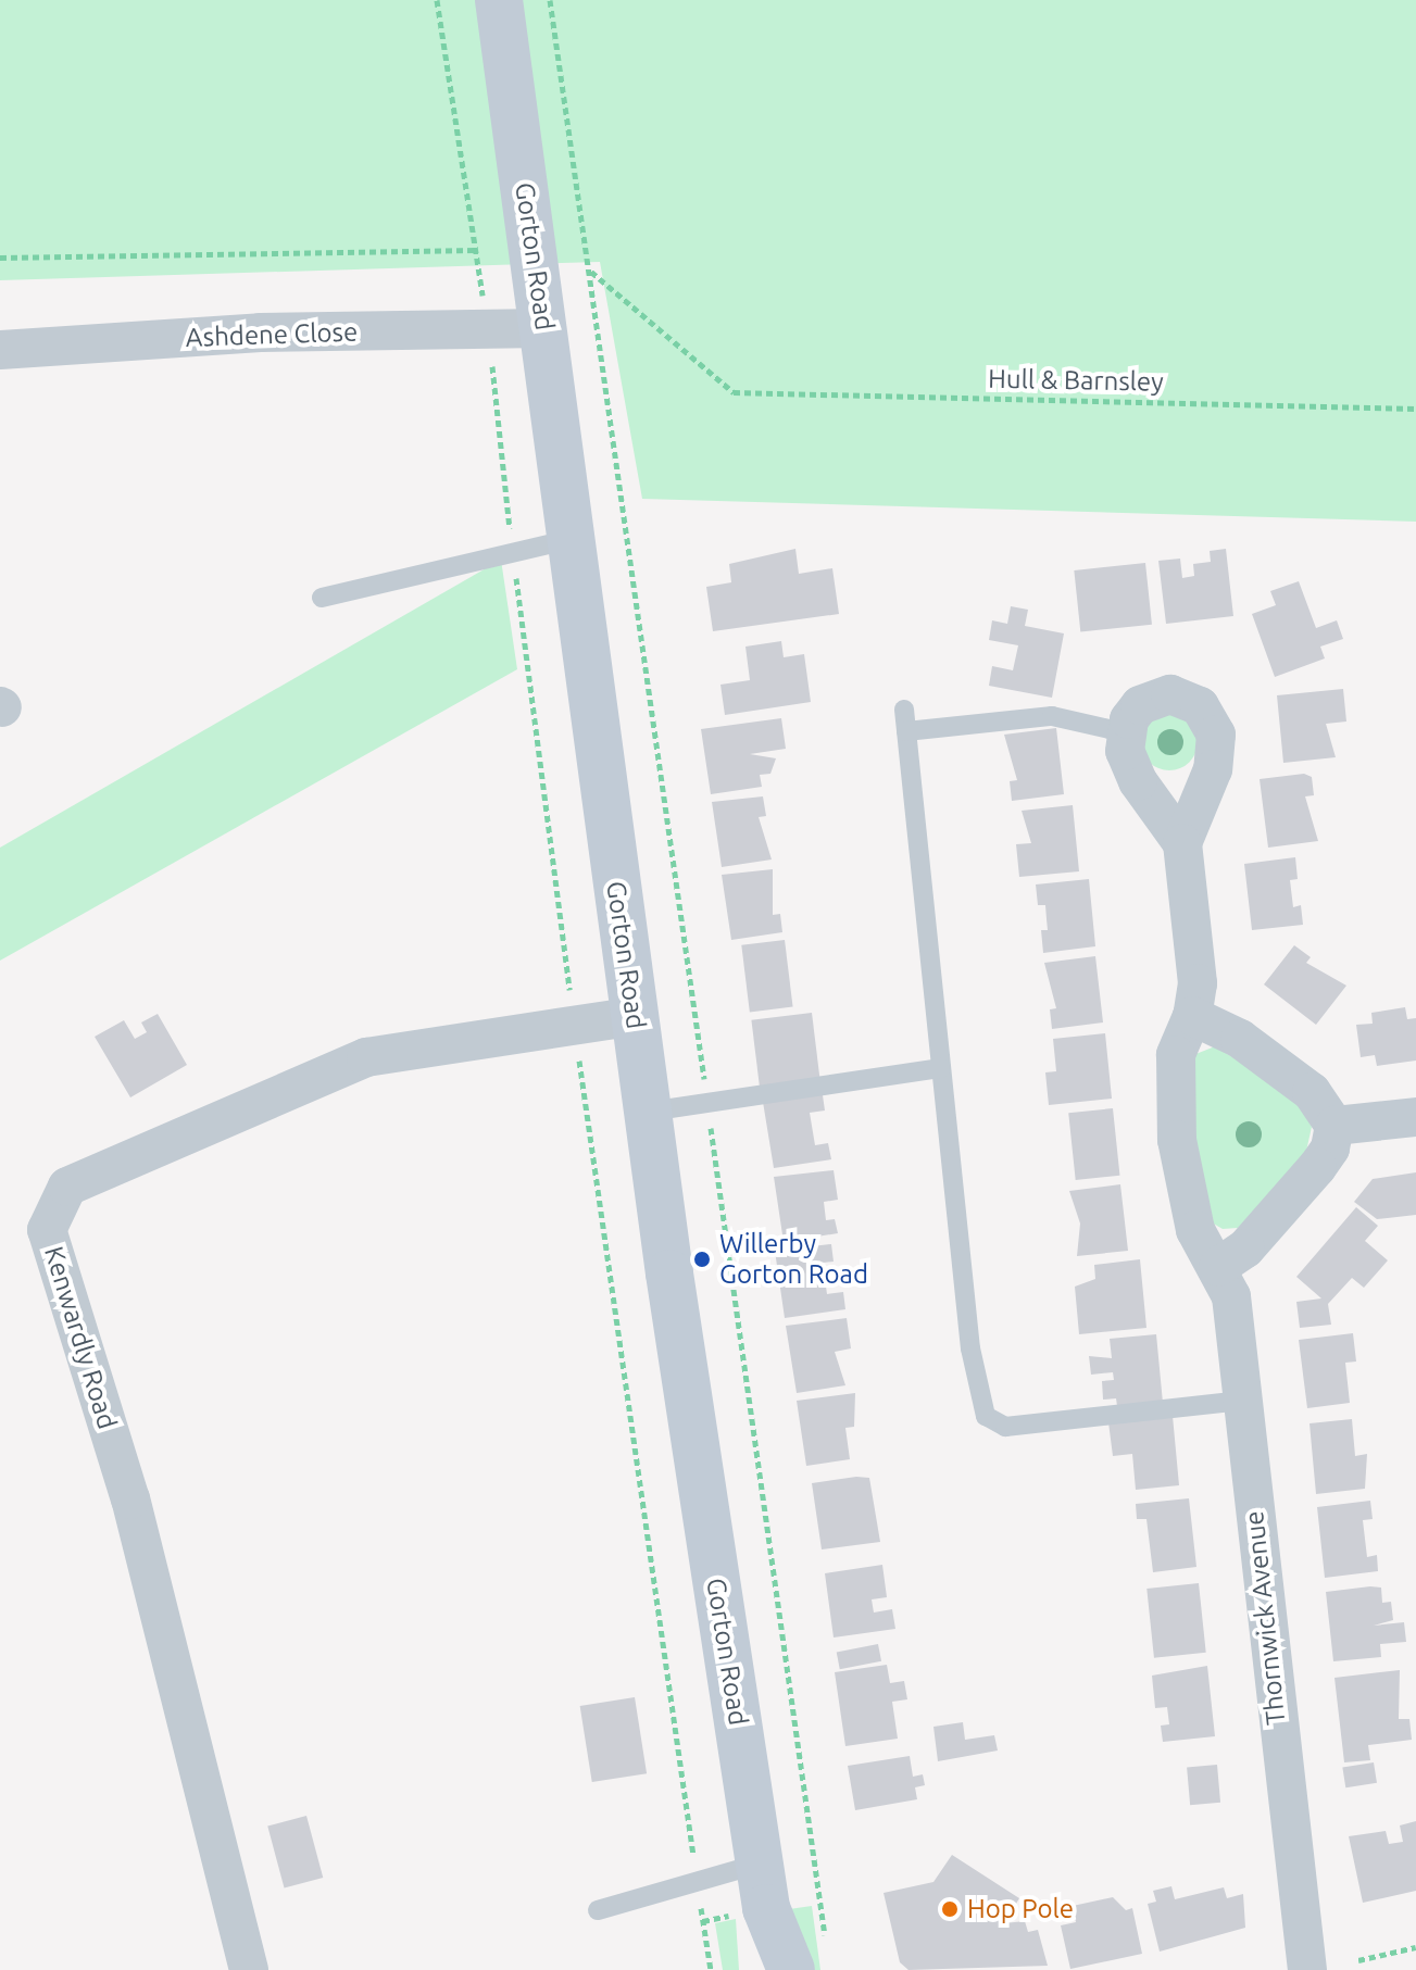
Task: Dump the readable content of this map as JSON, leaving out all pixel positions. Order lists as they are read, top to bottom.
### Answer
{
  "streets": {
    "main road": ["Gorton Road"],
    "street": ["Ashdene Close", "Kenwardly Road", "Thornwick Avenue"],
    "path": ["Hull & Barnsley"]
  },
  "crossings": [
    ["Gorton Road", "Ashdene Close"],
    ["Gorton Road", "Kenwardly Road"]
  ],
  "places": ["Willerby Gorton Road", "Hop Pole"]
}
